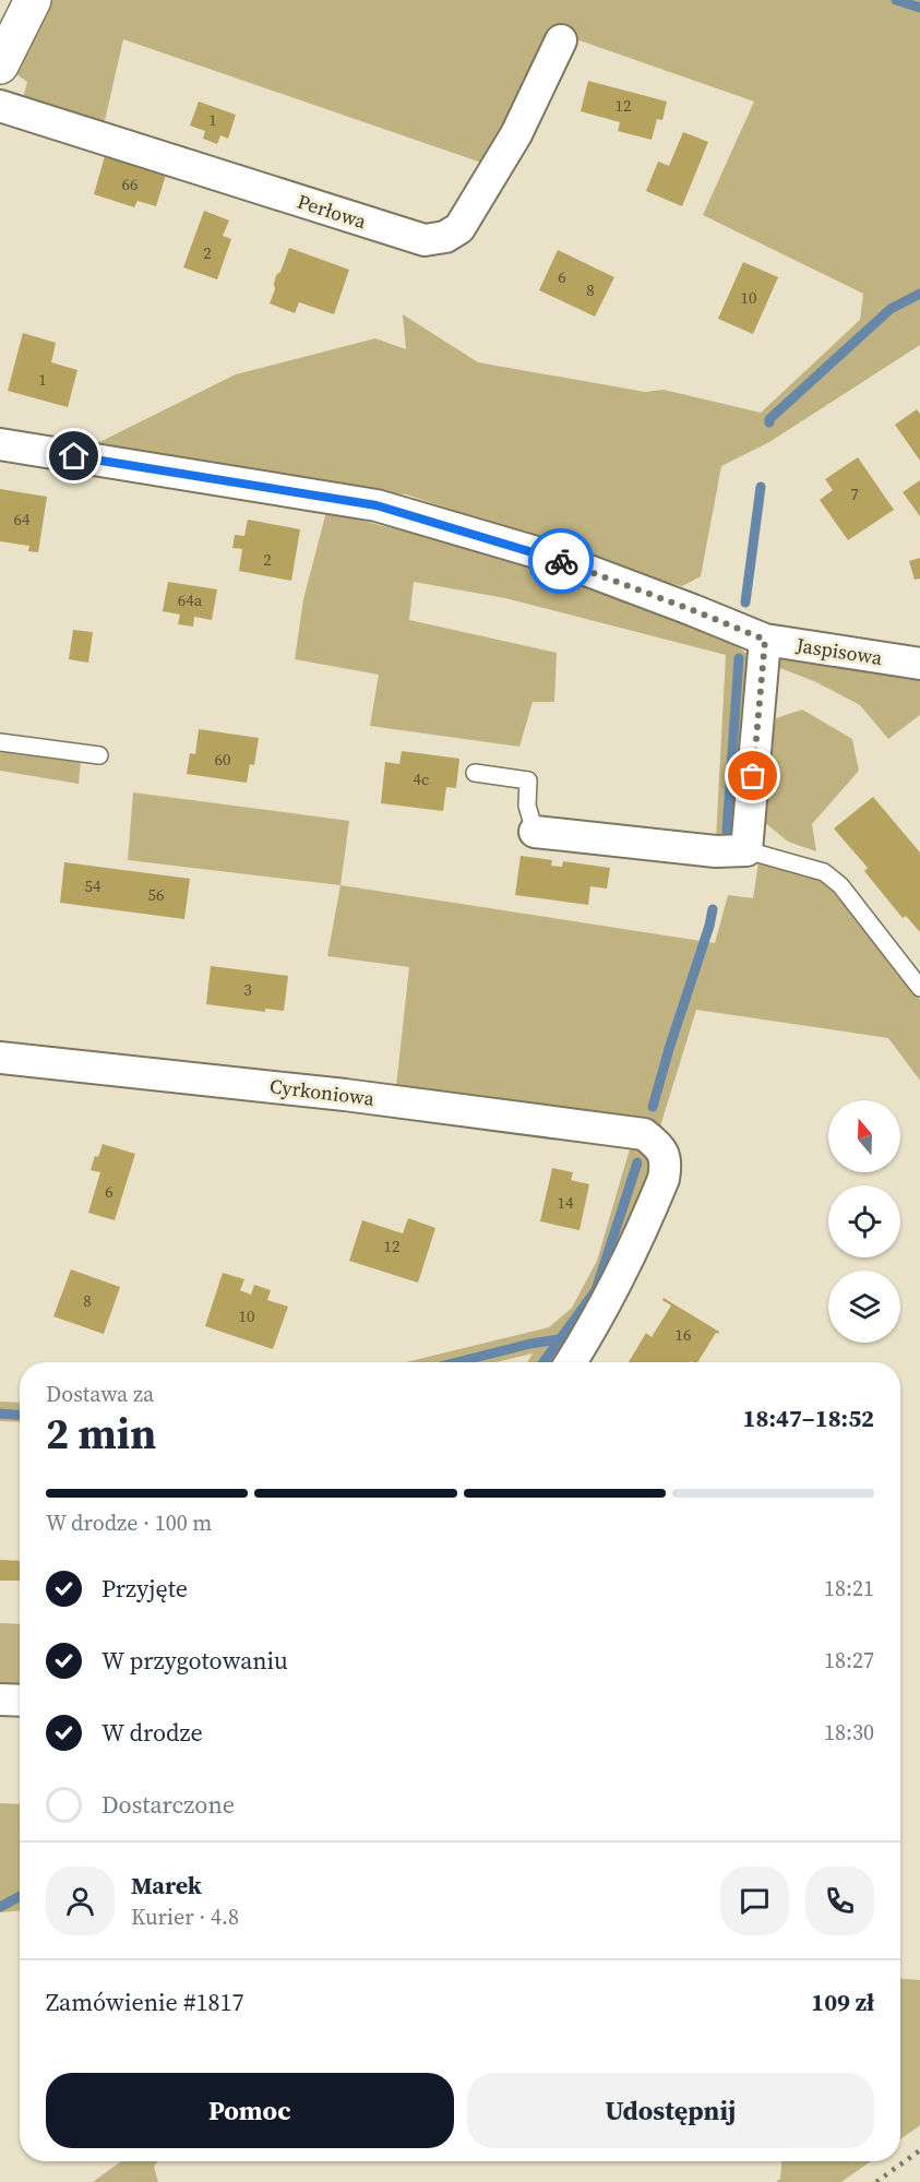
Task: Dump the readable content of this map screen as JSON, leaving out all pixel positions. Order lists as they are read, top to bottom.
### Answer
{
  "streets": {
    "street": ["Perłowa", "Jaspisowa", "Cyrkoniowa"]
  },
  "house_numbers": [
    "12",
    "1",
    "66",
    "2",
    "6",
    "8",
    "10",
    "1",
    "7",
    "64",
    "2",
    "64a",
    "60",
    "4c",
    "54",
    "56",
    "3",
    "6",
    "14",
    "12",
    "8",
    "10",
    "16"
  ],
  "north": "top",
  "page": {
    "heading": ["2 min", "Dostawa za", "18:47–18:52"],
    "panel": [
      "Marek",
      "Kurier · 4.8",
      "Zamówienie #1817",
      "109 zł"
    ],
    "bar": "W drodze · 100 m",
    "list": [
      ["Przyjęte", "18:21"],
      ["W przygotowaniu", "18:27"],
      ["W drodze", "18:30"],
      "Dostarczone"
    ],
    "buttons": ["Pomoc", "Udostępnij"]
  }
}
